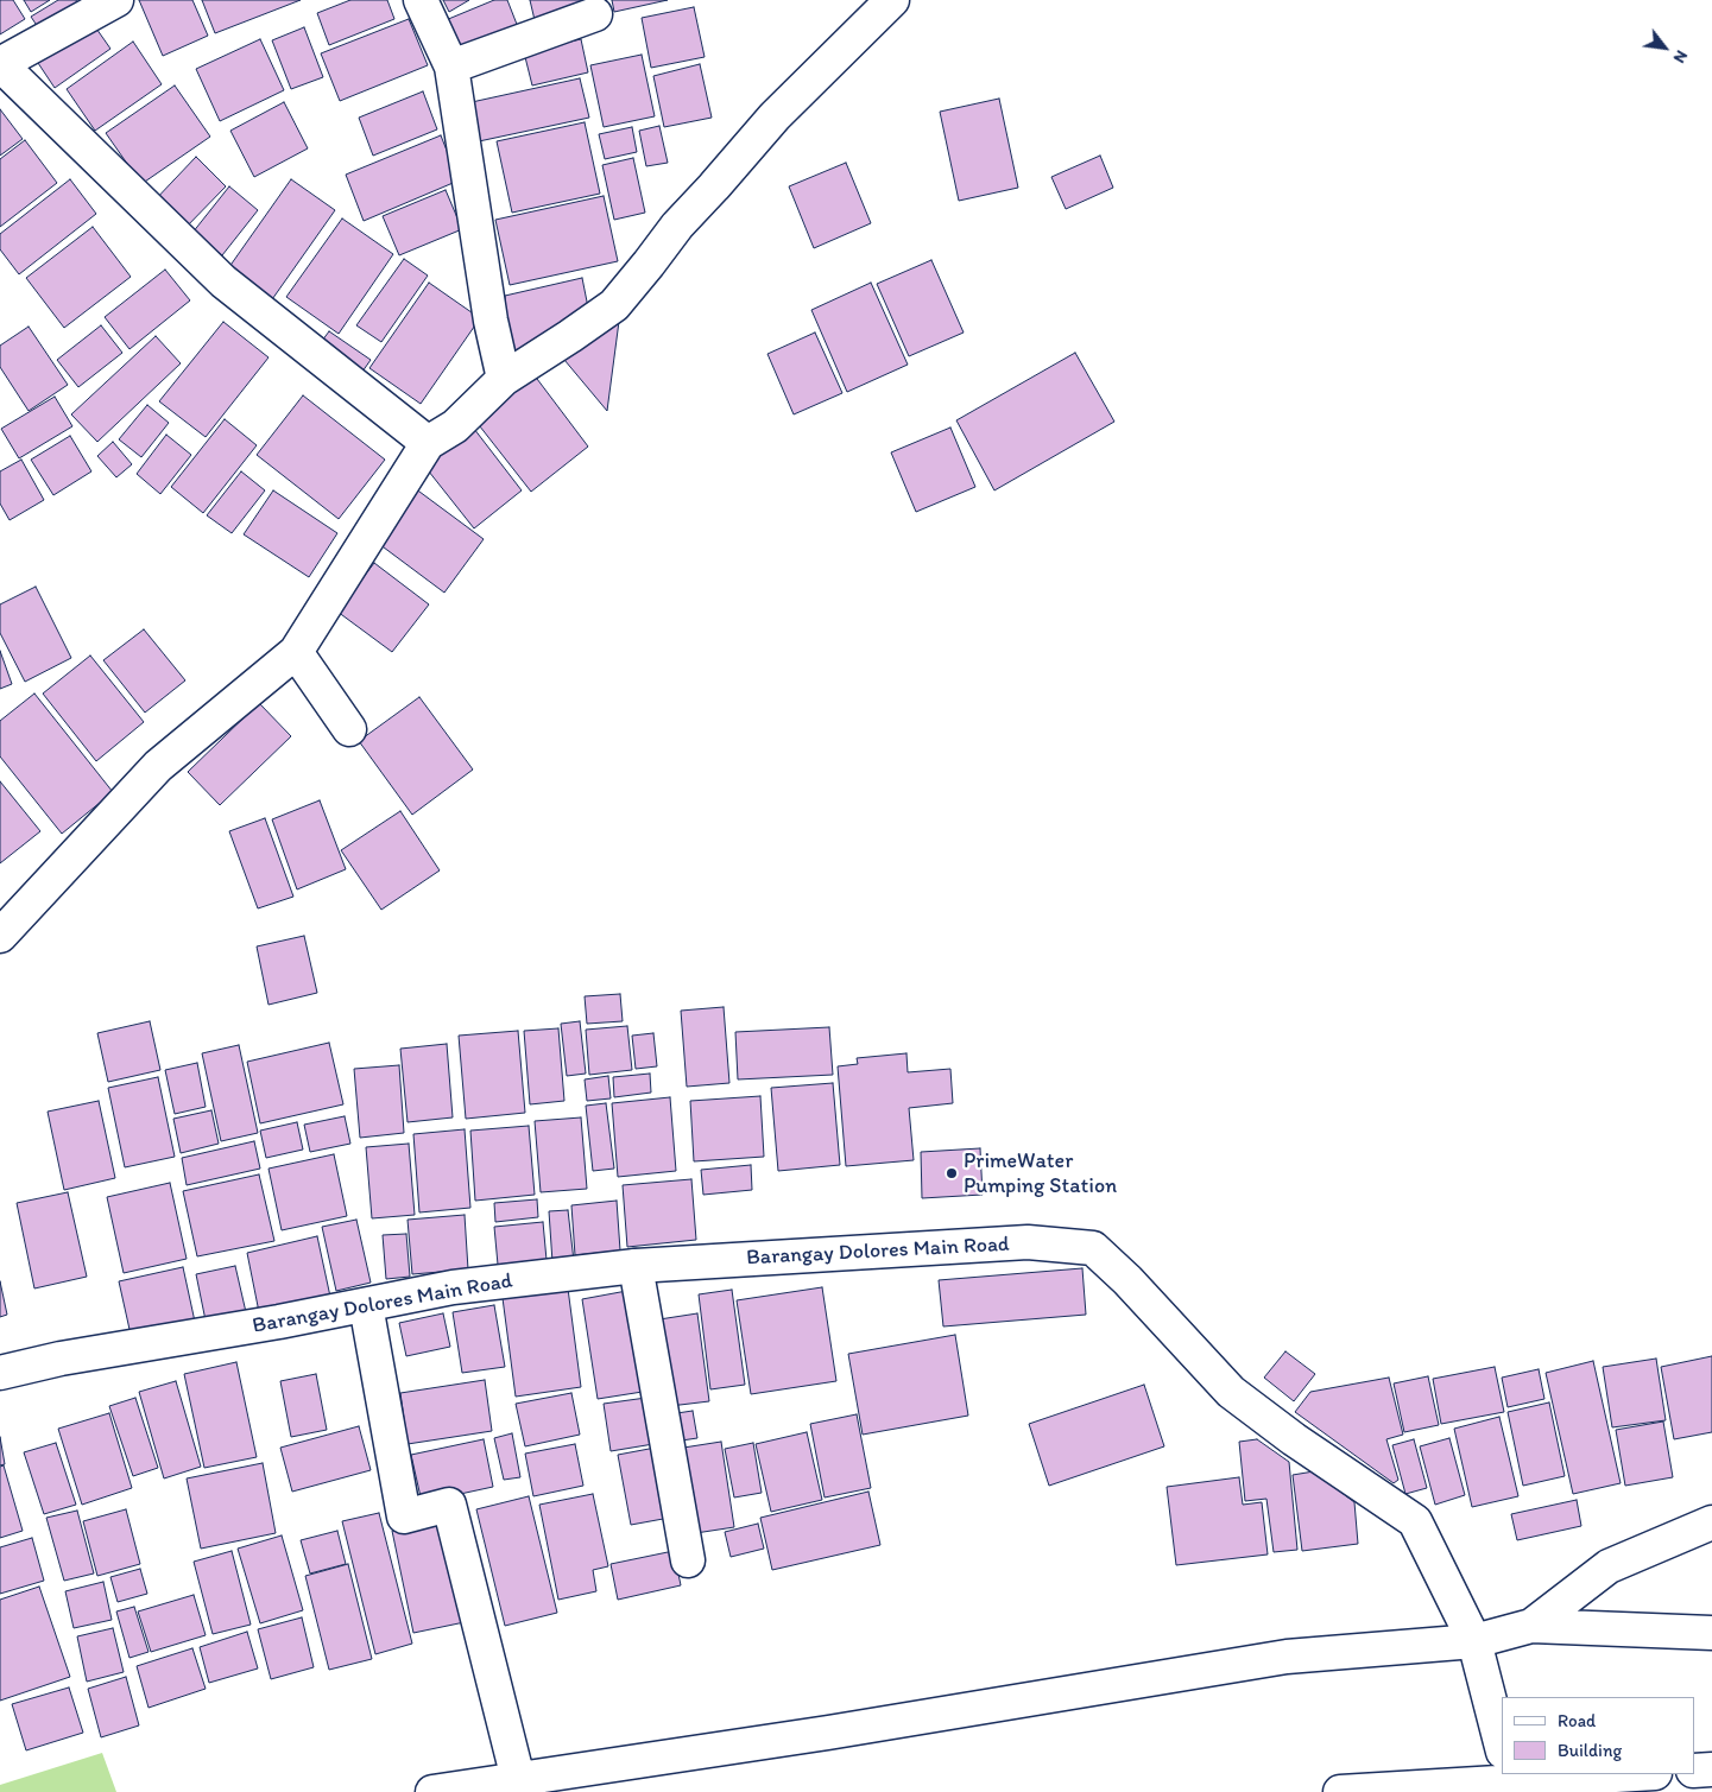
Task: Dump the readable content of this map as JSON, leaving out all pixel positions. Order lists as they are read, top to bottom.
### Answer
{
  "streets": {
    "street": ["Barangay Dolores Main Road"]
  },
  "places": ["PrimeWater Pumping Station"],
  "legend": ["Road", "Building"],
  "north": "bottom right"
}
